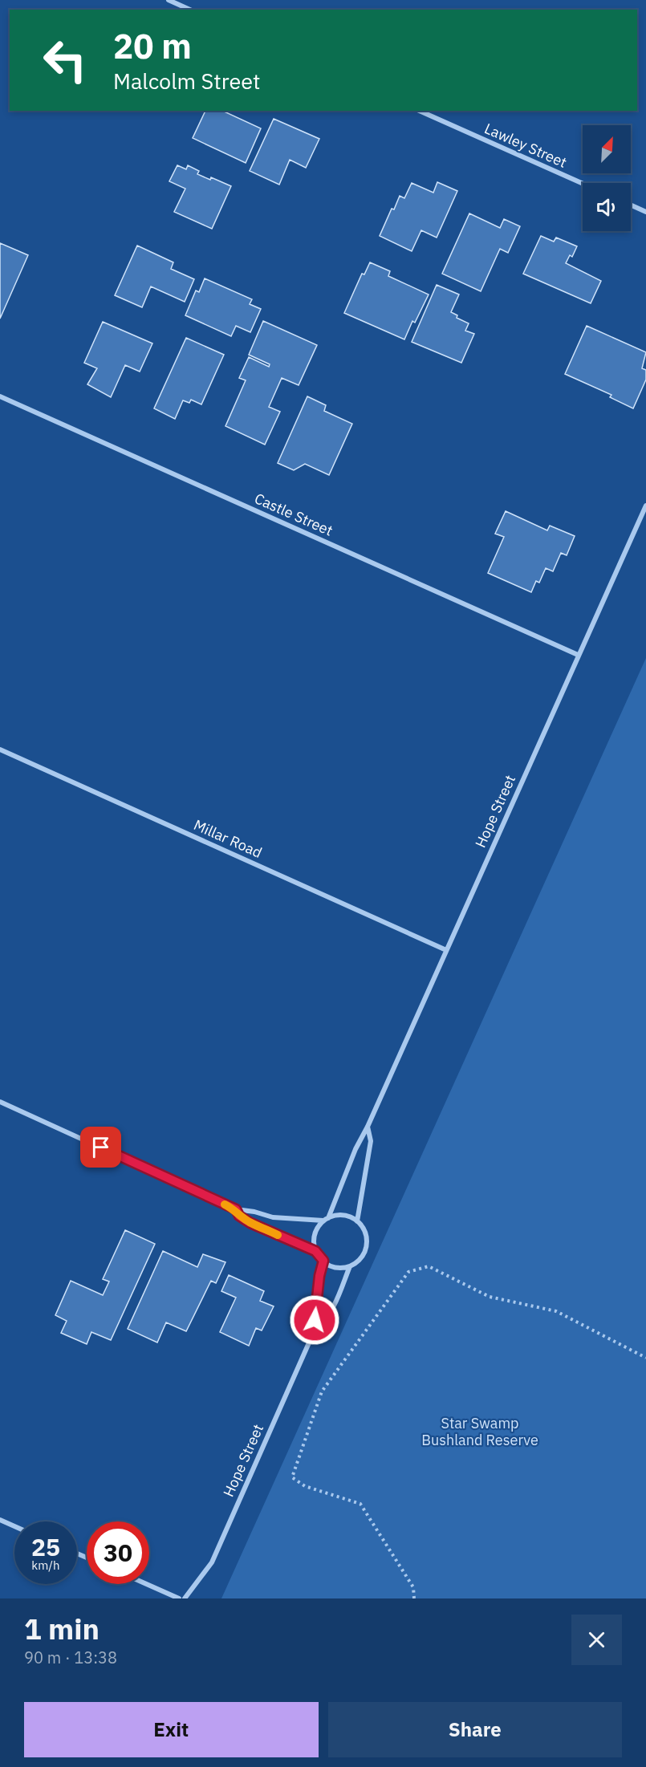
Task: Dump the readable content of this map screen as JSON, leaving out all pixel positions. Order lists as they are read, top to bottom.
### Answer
{
  "streets": {
    "street": [
      "Lawley Street",
      "Castle Street",
      "Hope Street",
      "Millar Road"
    ]
  },
  "crossings": [
    ["Castle Street", "Hope Street"],
    ["Hope Street", "Millar Road"]
  ],
  "parks": ["Star Swamp Bushland Reserve"],
  "north": "top right",
  "page": {
    "turn": ["20 m", "Malcolm Street"],
    "speed": "25 km/h",
    "limit": "30",
    "heading": ["1 min", "90 m · 13:38"],
    "buttons": ["Exit", "Share"]
  }
}
